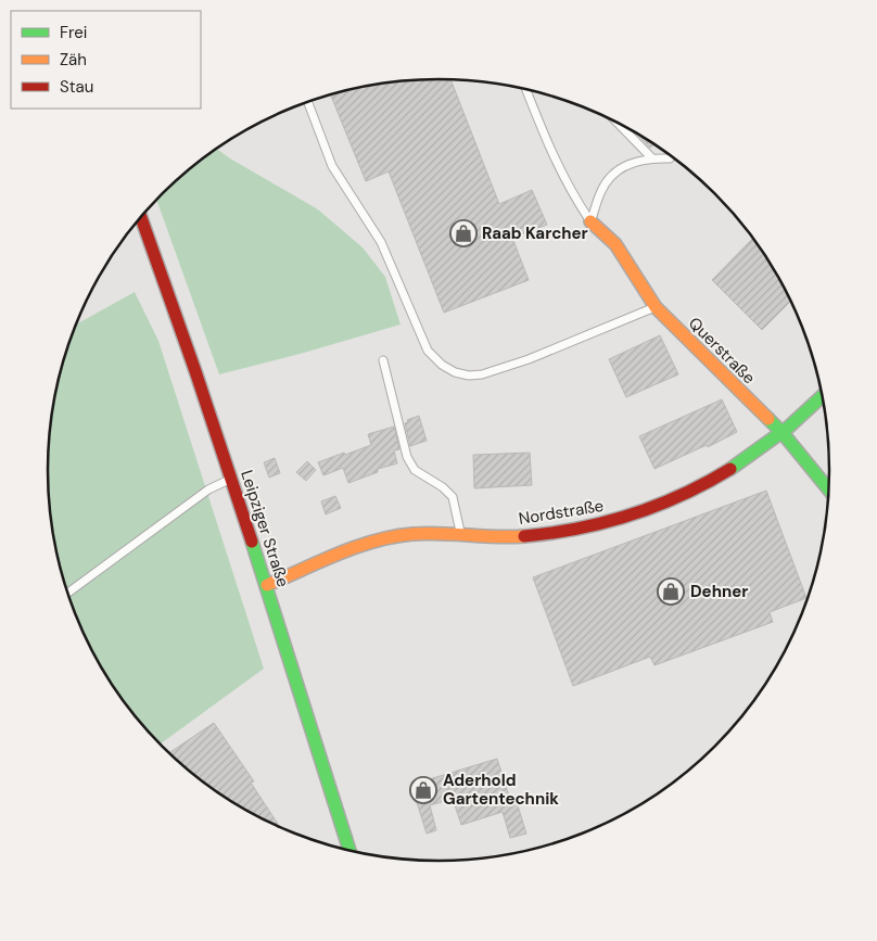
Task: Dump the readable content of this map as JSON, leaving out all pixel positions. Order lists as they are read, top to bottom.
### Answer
{
  "streets": {
    "street": ["Querstraße", "Nordstraße", "Leipziger Straße"]
  },
  "crossings": [
    ["Querstraße", "Nordstraße"],
    ["Nordstraße", "Leipziger Straße"]
  ],
  "places": {
    "shop": ["Raab Karcher", "Dehner", "Aderhold Gartentechnik"]
  },
  "legend": ["Frei", "Zäh", "Stau"]
}
